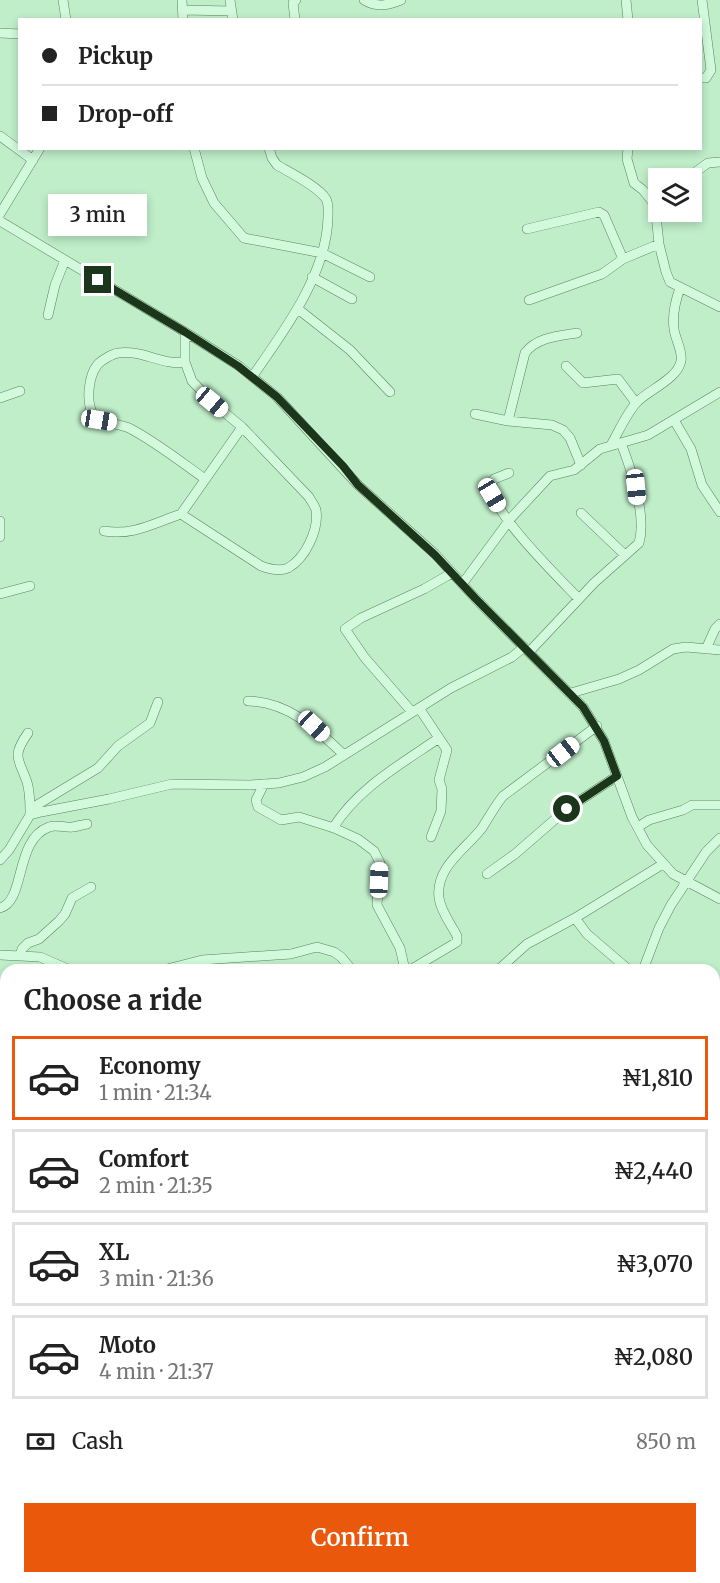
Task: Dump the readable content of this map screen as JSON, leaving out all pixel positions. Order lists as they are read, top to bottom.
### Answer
{
  "page": {
    "banner": ["Pickup", "Drop-off"],
    "bubble": "3 min",
    "heading": "Choose a ride",
    "list": [
      {
        "name": "Economy",
        "note": "1 min · 21:34",
        "value": "₦1,810"
      },
      {
        "name": "Comfort",
        "note": "2 min · 21:35",
        "value": "₦2,440"
      },
      {
        "name": "XL",
        "note": "3 min · 21:36",
        "value": "₦3,070"
      },
      {
        "name": "Moto",
        "note": "4 min · 21:37",
        "value": "₦2,080"
      }
    ],
    "pay": ["Cash", "850 m"],
    "buttons": "Confirm"
  }
}
